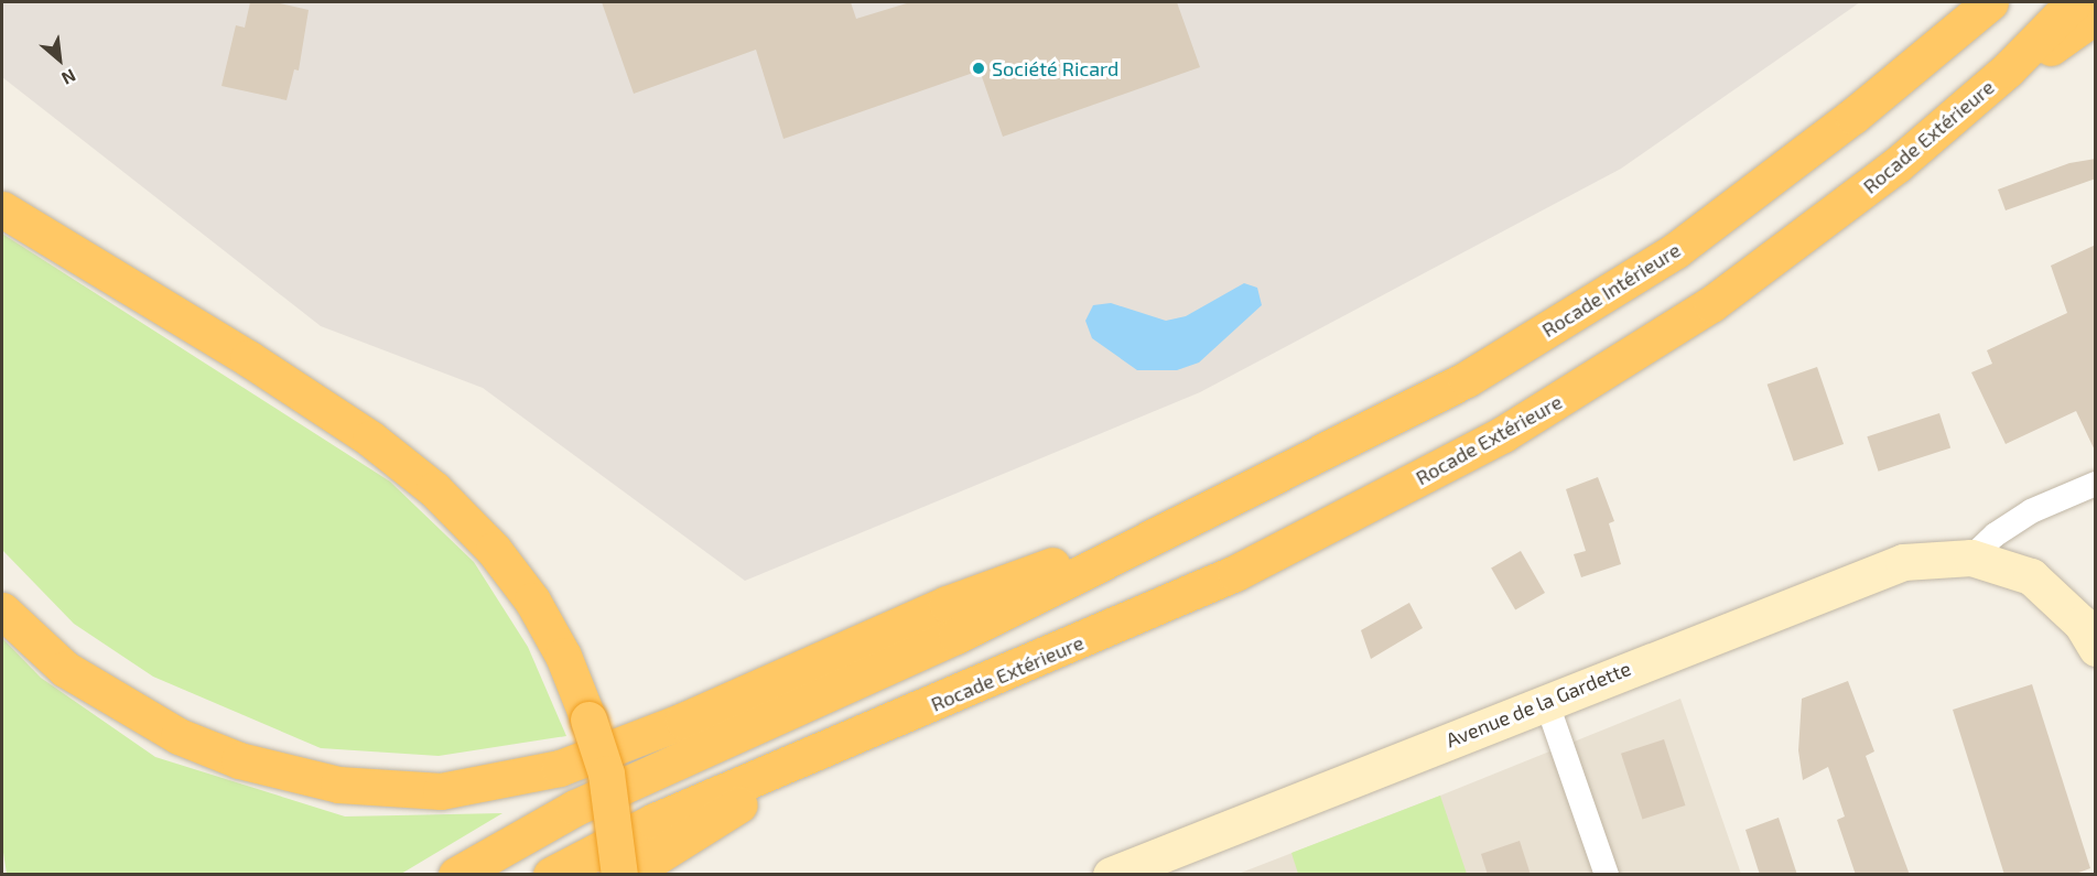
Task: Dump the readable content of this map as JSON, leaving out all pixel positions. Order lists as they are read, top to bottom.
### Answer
{
  "streets": {
    "highway": ["Rocade Extérieure", "Rocade Intérieure"],
    "main road": ["Avenue de la Gardette"]
  },
  "places": ["Société Ricard"],
  "north": "bottom right"
}
